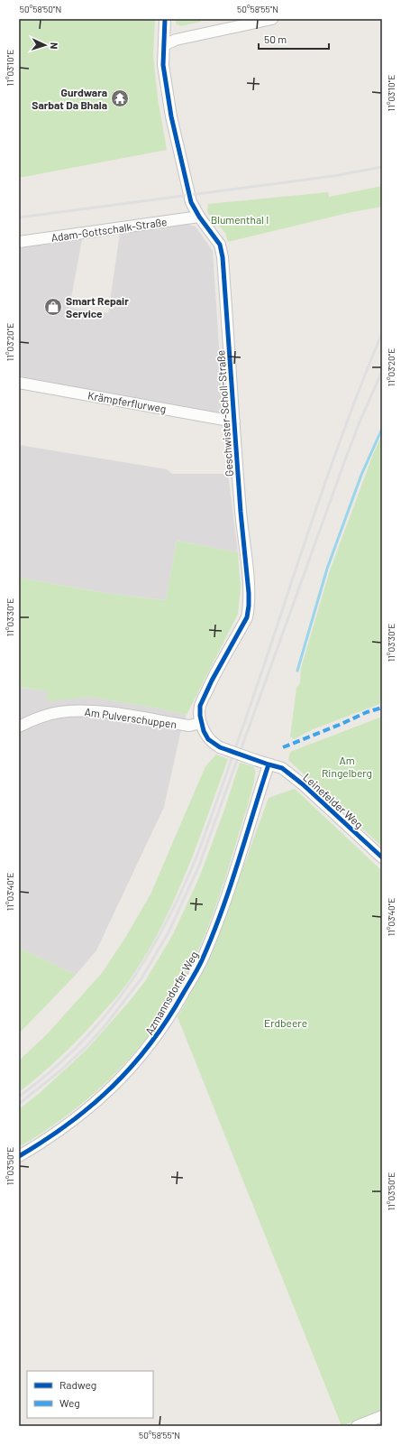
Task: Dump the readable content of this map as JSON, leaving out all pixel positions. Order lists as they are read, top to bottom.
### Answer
{
  "streets": {
    "street": [
      "Adam-Gottschalk-Straße",
      "Krämpferflurweg",
      "Geschwister-Scholl-Straße",
      "Am Pulverschuppen",
      "Leinefelder Weg",
      "Azmannsdorfer Weg"
    ]
  },
  "crossings": [
    ["Adam-Gottschalk-Straße", "Geschwister-Scholl-Straße"],
    ["Krämpferflurweg", "Geschwister-Scholl-Straße"],
    ["Geschwister-Scholl-Straße", "Am Pulverschuppen"],
    ["Geschwister-Scholl-Straße", "Leinefelder Weg"],
    ["Geschwister-Scholl-Straße", "Azmannsdorfer Weg"],
    ["Leinefelder Weg", "Azmannsdorfer Weg"]
  ],
  "parks": ["Blumenthal I", "Am Ringelberg", "Erdbeere"],
  "places": {
    "temple": ["Gurdwara Sarbat Da Bhala"],
    "shop": ["Smart Repair Service"]
  },
  "legend": ["Radweg", "Weg"],
  "scale_bar": "50 m",
  "north": "right",
  "coordinates": [
    "50°58'50\"N",
    "50°58'55\"N",
    "11°03'10\"E",
    "11°03'20\"E",
    "11°03'30\"E",
    "11°03'40\"E",
    "11°03'50\"E"
  ]
}
